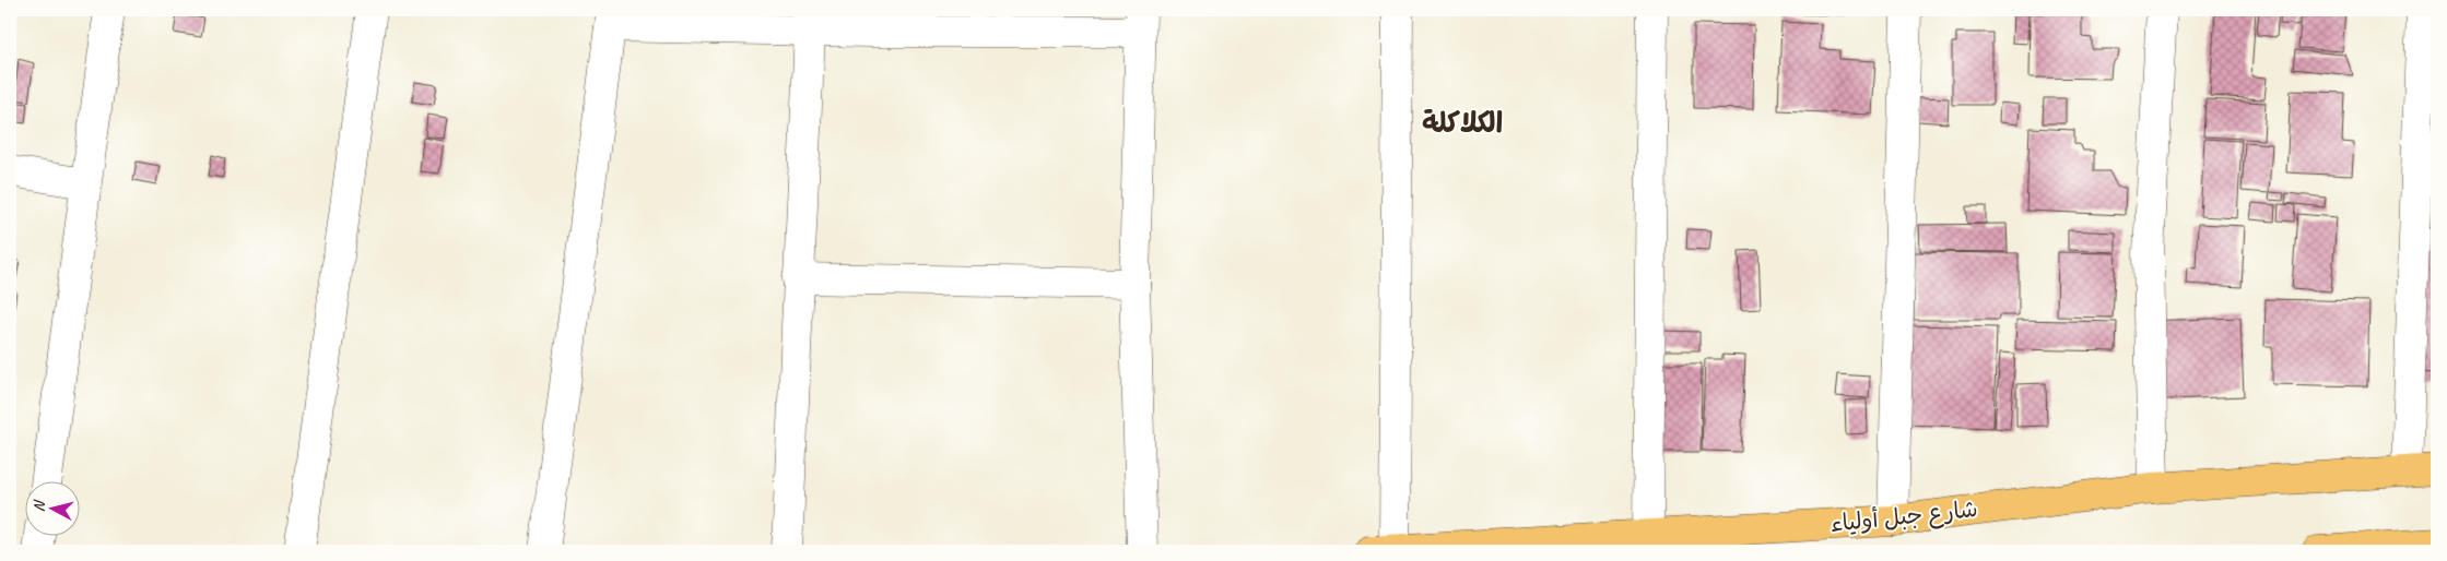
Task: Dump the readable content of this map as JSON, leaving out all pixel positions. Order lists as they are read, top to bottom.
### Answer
{
  "streets": {
    "main road": ["شارع جبل أولياء"]
  },
  "districts": ["الكلاكلة"],
  "north": "left"
}
